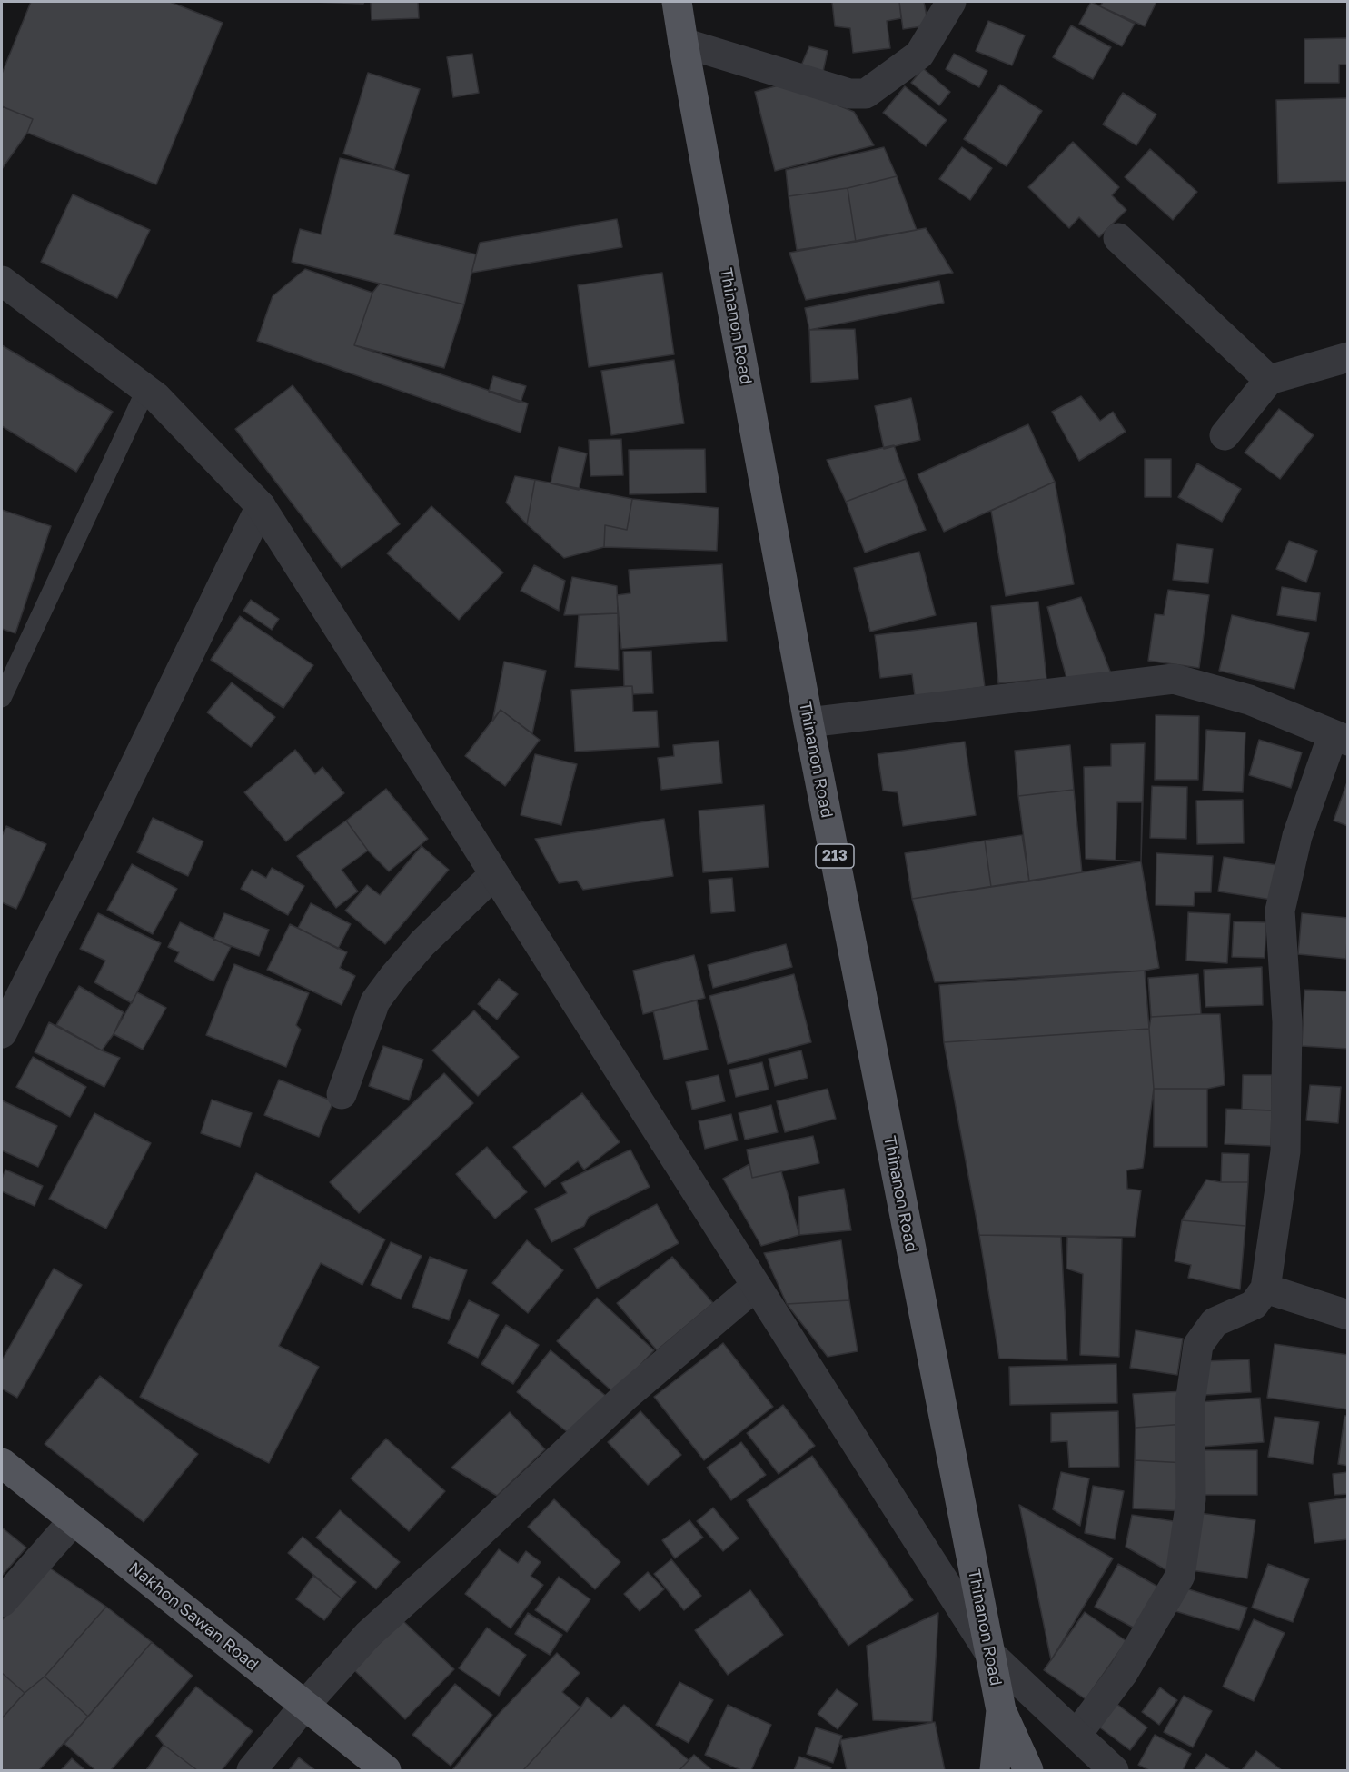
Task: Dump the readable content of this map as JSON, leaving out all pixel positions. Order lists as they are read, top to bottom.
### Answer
{
  "streets": {
    "main road": ["Thinanon Road", "213", "Nakhon Sawan Road"]
  }
}
